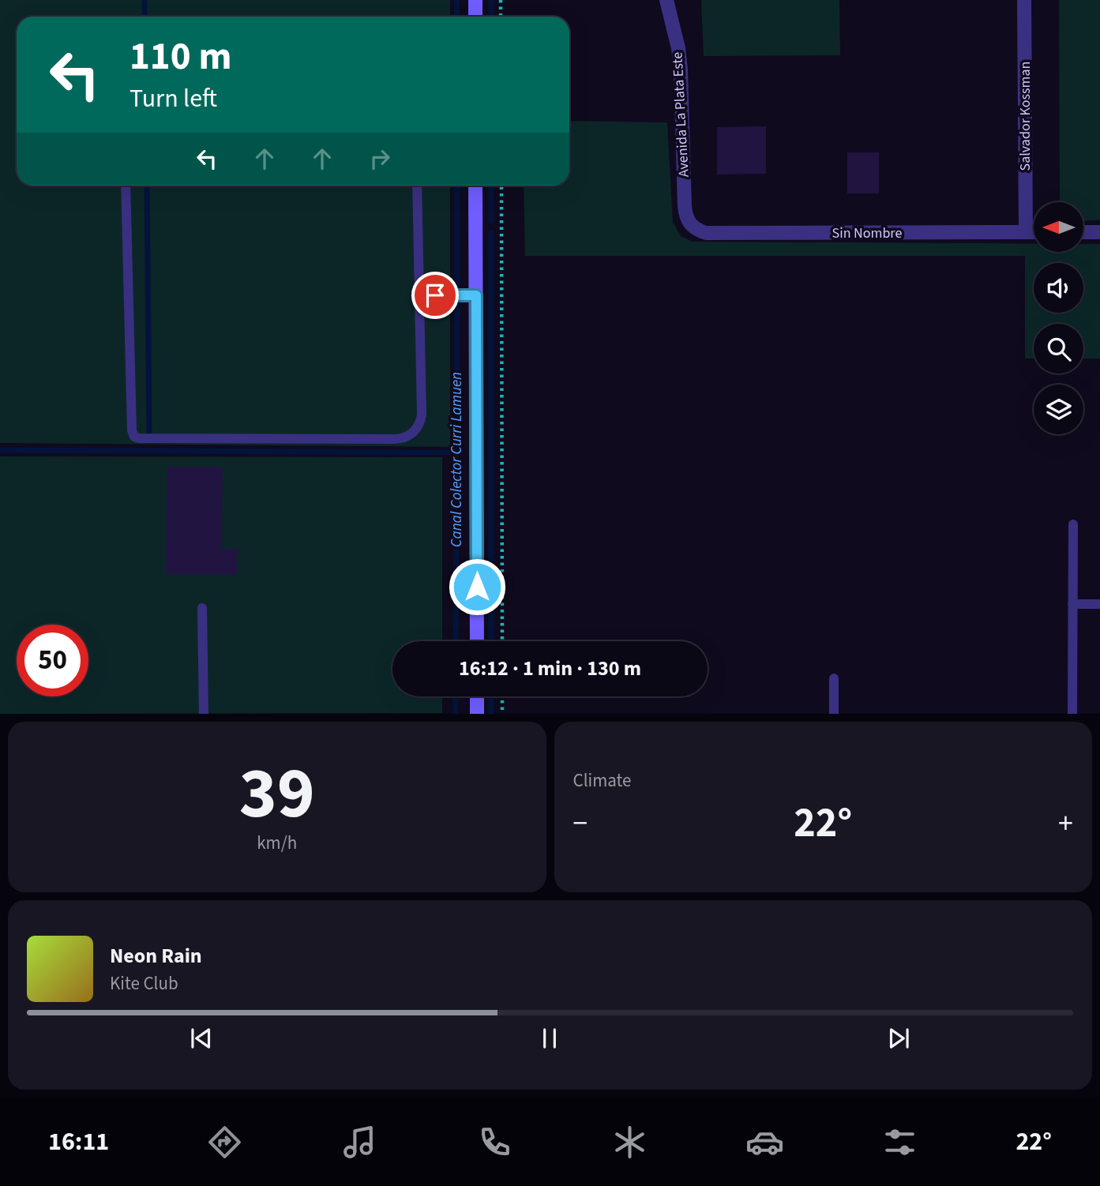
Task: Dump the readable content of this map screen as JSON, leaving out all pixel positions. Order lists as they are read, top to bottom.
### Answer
{
  "streets": {
    "street": ["Avenida La Plata Este", "Salvador Kossman", "Sin Nombre"]
  },
  "crossings": [
    ["Avenida La Plata Este", "Sin Nombre"],
    ["Salvador Kossman", "Sin Nombre"]
  ],
  "water": ["Canal Colector Curri Lamuen"],
  "north": "left",
  "page": {
    "turn": ["110 m", "Turn left"],
    "limit": "50",
    "trip": "16:12 · 1 min · 130 m",
    "tile": [
      ["39", "km/h"],
      "Climate"
    ],
    "heat": ["−", "22°", "+"],
    "song": ["Neon Rain", "Kite Club"],
    "tabs": ["16:11", "22°"]
  }
}
